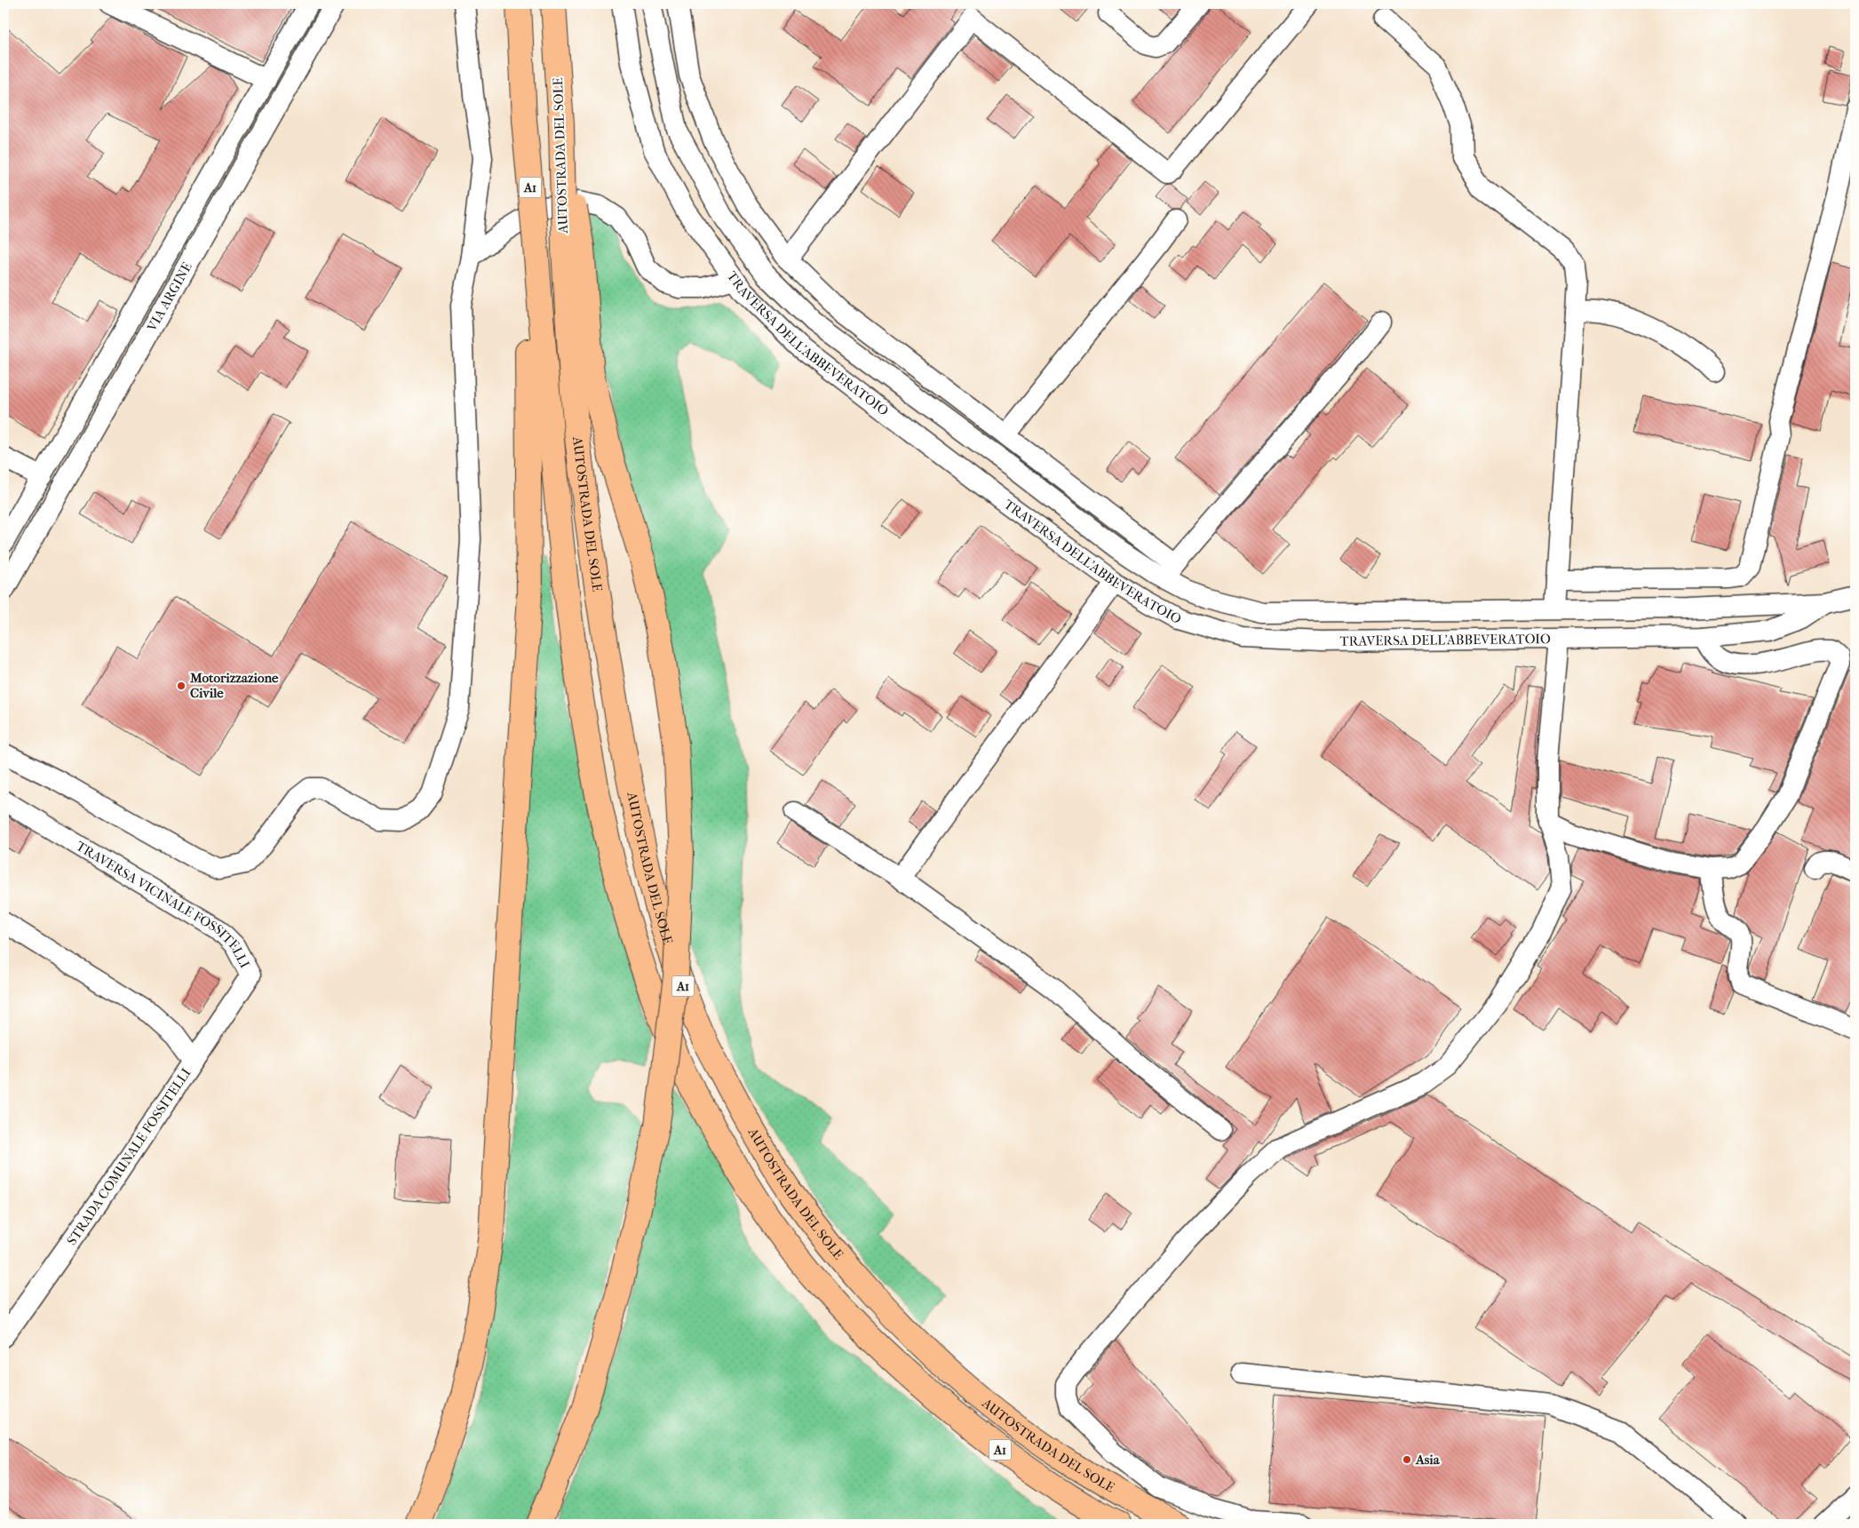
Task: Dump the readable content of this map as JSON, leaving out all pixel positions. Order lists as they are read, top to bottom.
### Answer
{
  "streets": {
    "highway": ["AUTOSTRADA DEL SOLE", "A1"],
    "street": [
      "VIA ARGINE",
      "TRAVERSA DELL'ABBEVERATOIO",
      "TRAVERSA VICINALE FOSSITELLI",
      "STRADA COMUNALE FOSSITELLI"
    ]
  },
  "crossings": [
    ["TRAVERSA VICINALE FOSSITELLI", "STRADA COMUNALE FOSSITELLI"]
  ],
  "places": ["Motorizzazione Civile", "Asia"]
}
